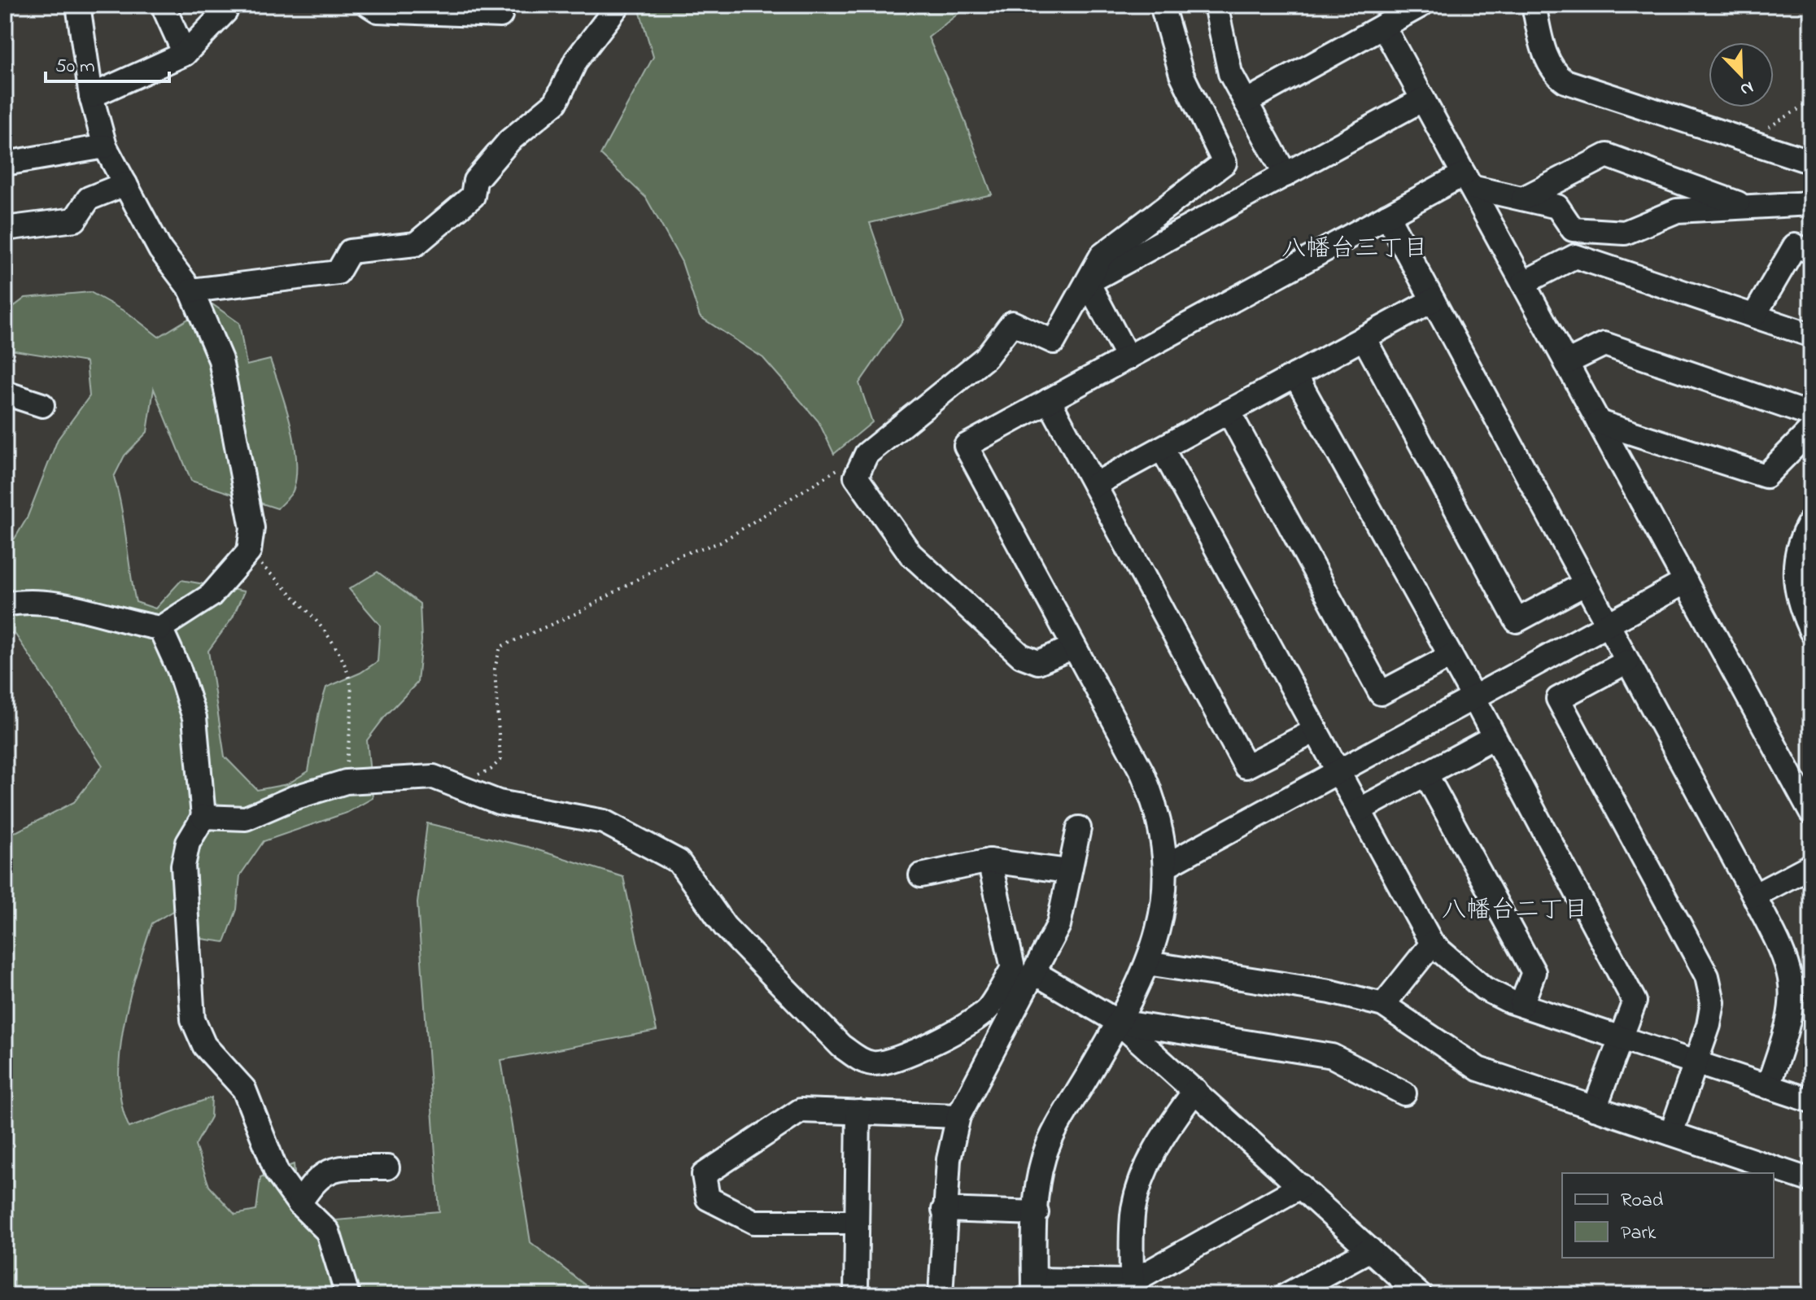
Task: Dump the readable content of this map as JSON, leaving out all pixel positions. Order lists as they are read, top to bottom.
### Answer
{
  "districts": ["八幡台三丁目", "八幡台二丁目"],
  "legend": ["Road", "Park"],
  "scale_bar": "50 m",
  "north": "bottom right"
}
